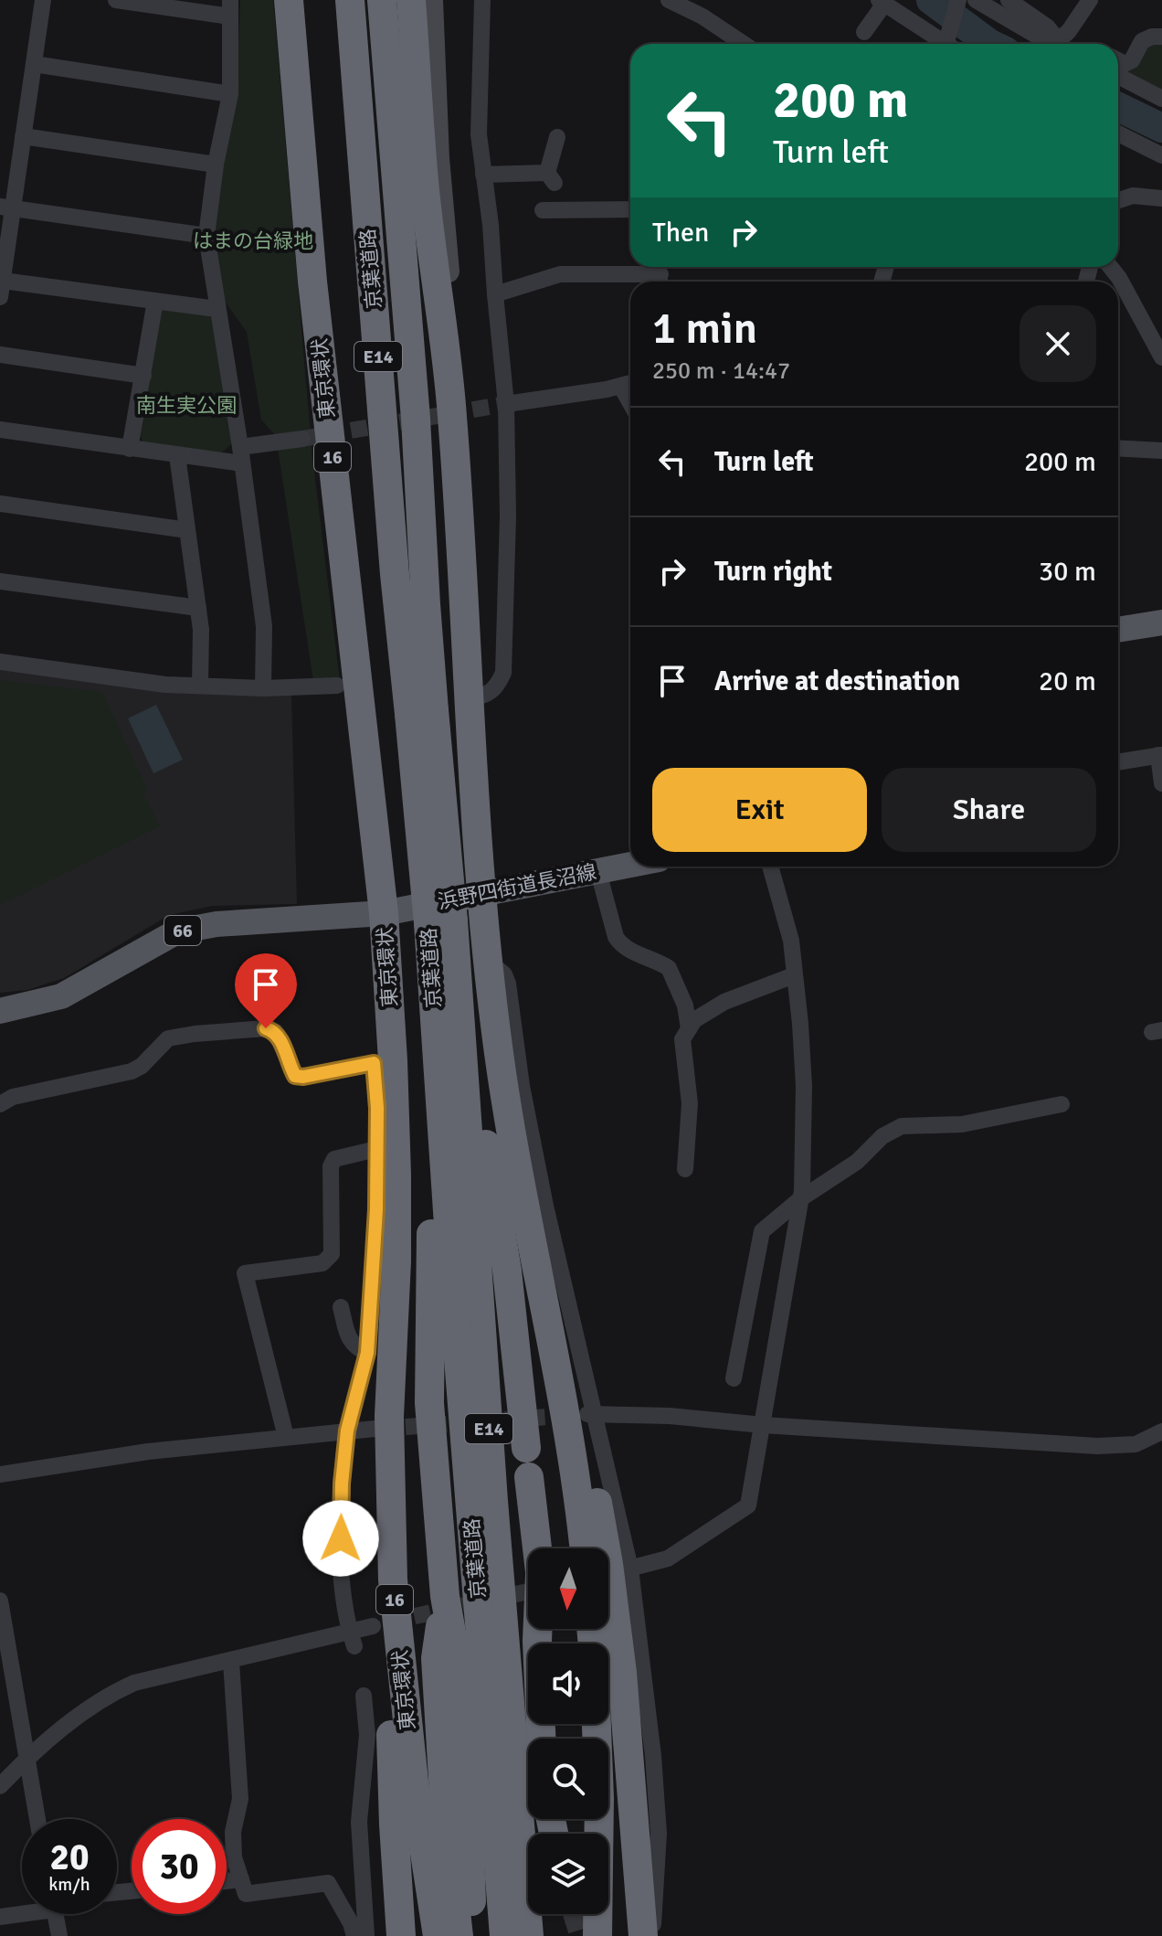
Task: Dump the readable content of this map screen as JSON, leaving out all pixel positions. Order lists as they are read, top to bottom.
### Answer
{
  "streets": {
    "highway": [
      "京葉道路",
      "E14",
      "東京環状",
      "16"
    ],
    "main road": ["浜野四街道長沼線", "66"]
  },
  "crossings": [
    ["東京環状", "浜野四街道長沼線"]
  ],
  "parks": ["はまの台緑地", "南生実公園"],
  "north": "bottom",
  "page": {
    "turn": ["200 m", "Turn left"],
    "then": "Then",
    "heading": ["1 min", "250 m · 14:47"],
    "list": [
      {
        "name": "Turn left",
        "value": "200 m"
      },
      {
        "name": "Turn right",
        "value": "30 m"
      },
      {
        "name": "Arrive at destination",
        "value": "20 m"
      }
    ],
    "buttons": ["Exit", "Share"],
    "speed": "20 km/h",
    "limit": "30"
  }
}
